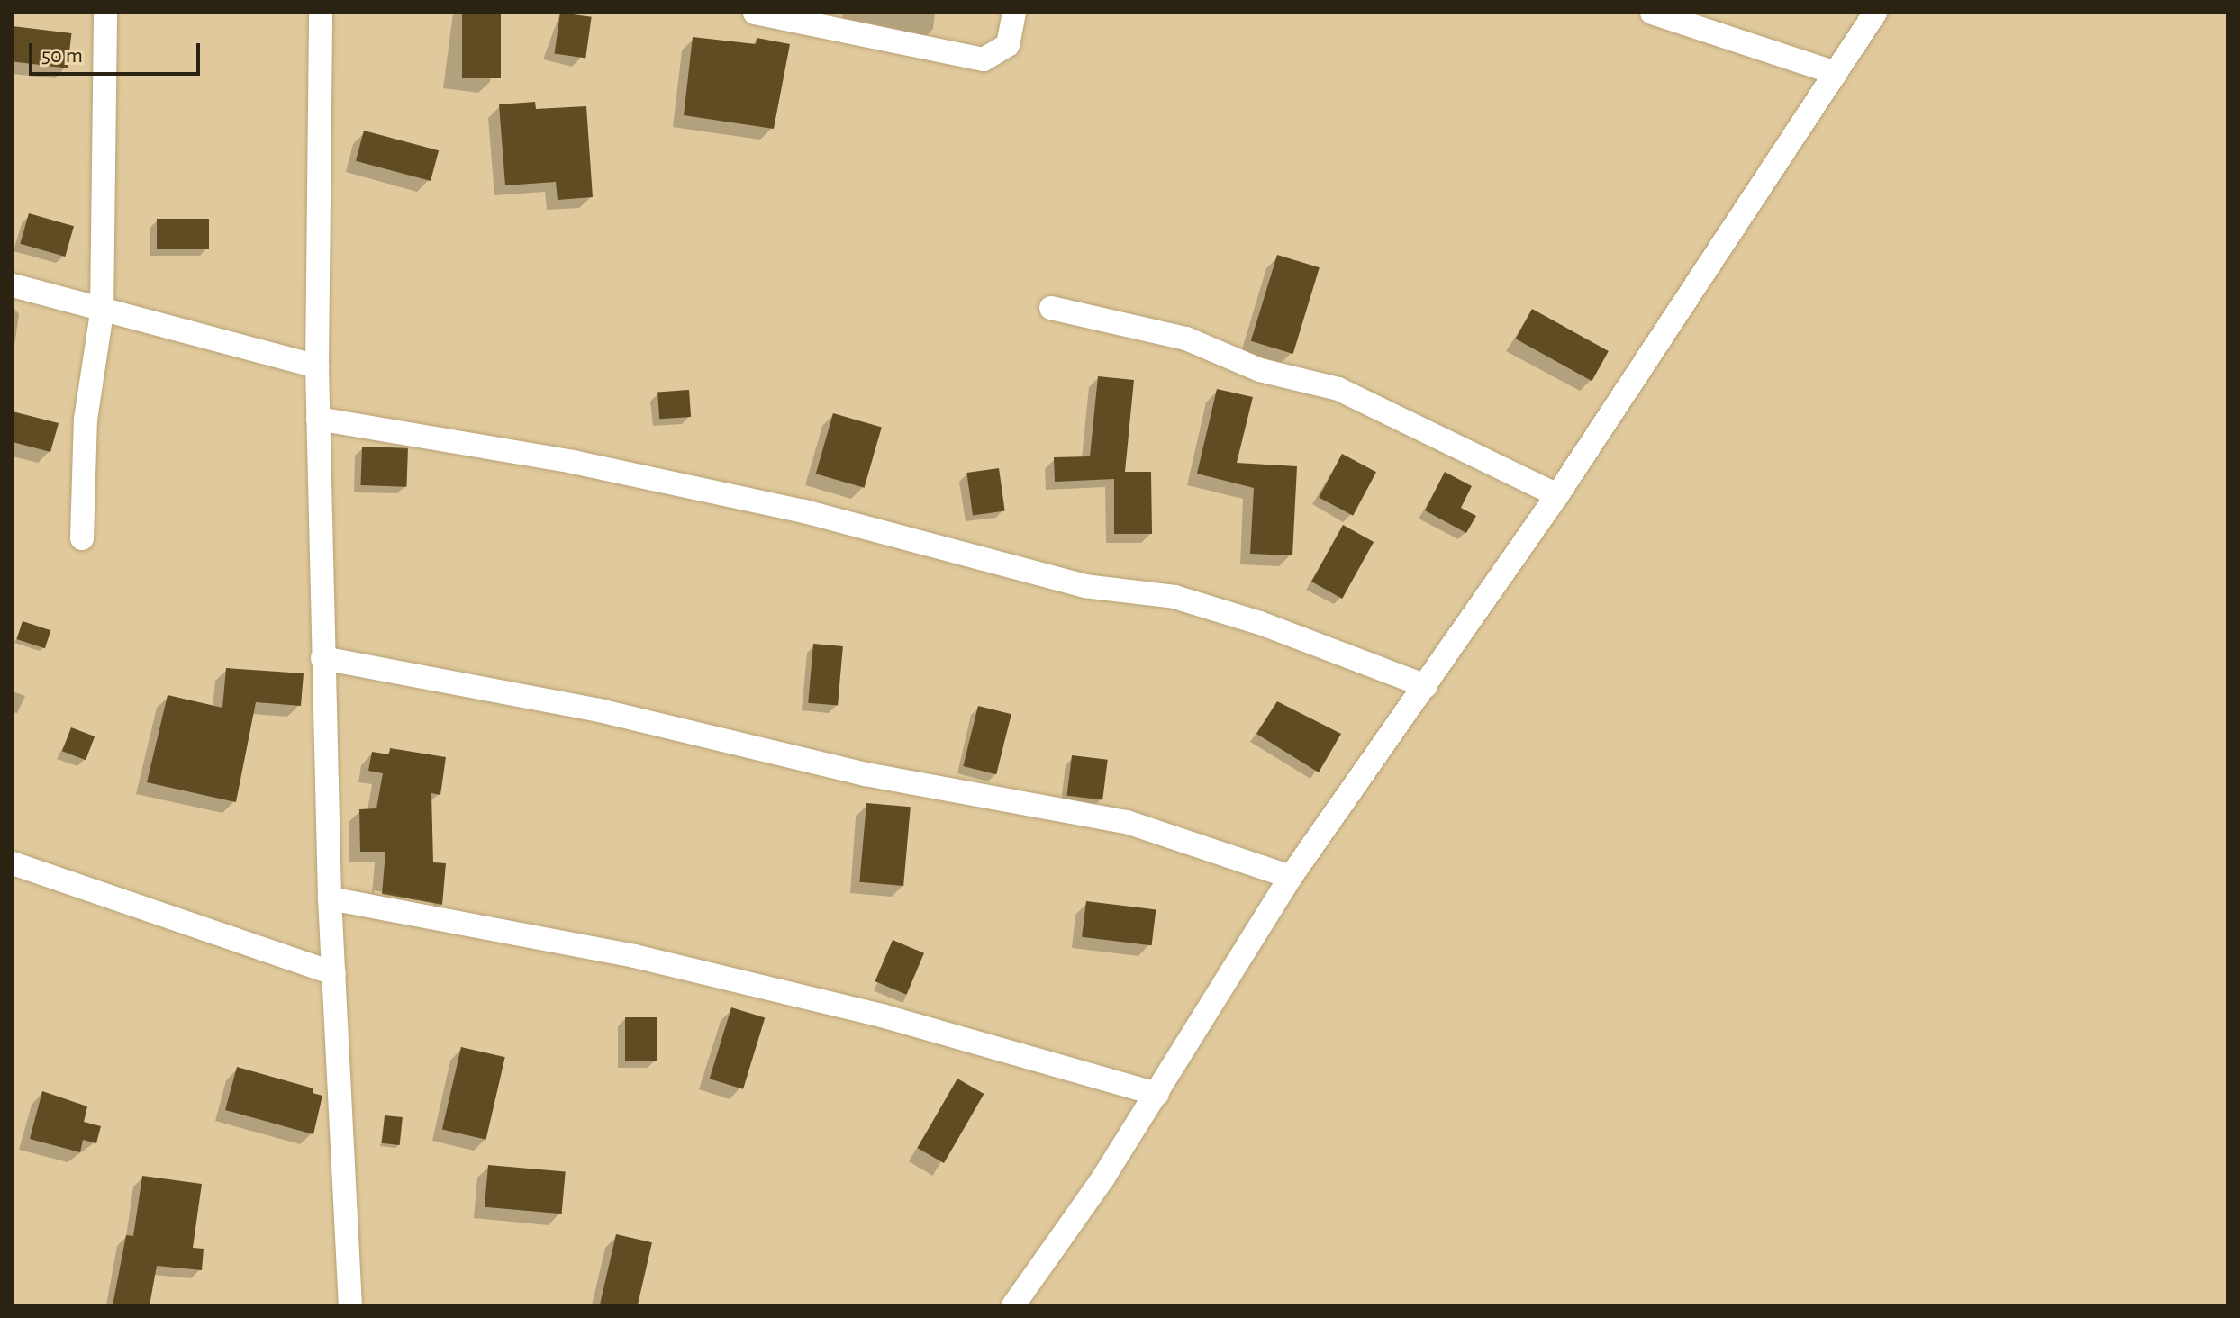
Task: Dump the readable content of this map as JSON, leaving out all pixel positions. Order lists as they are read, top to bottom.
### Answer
{
  "scale_bar": "50 m"
}
